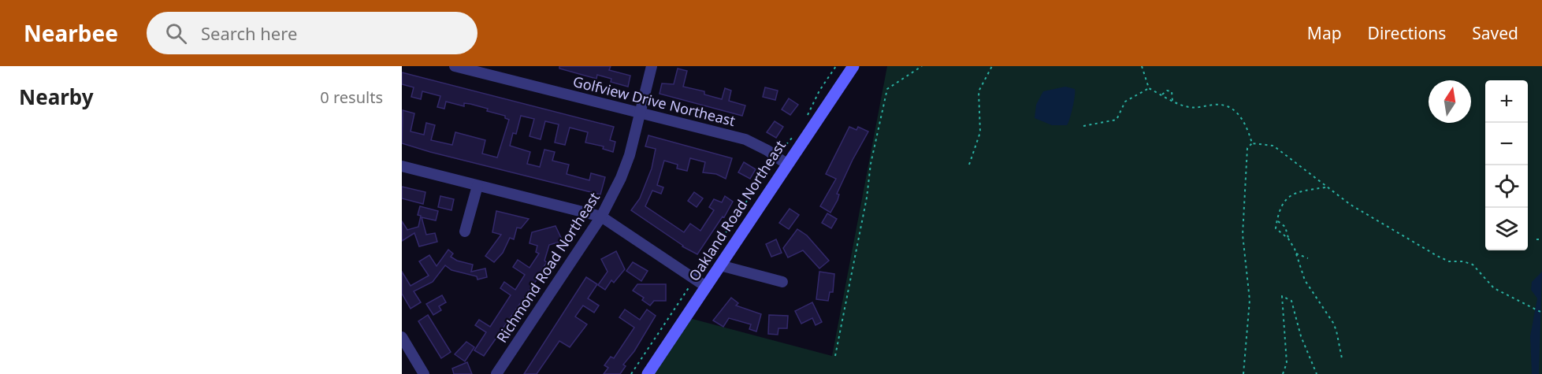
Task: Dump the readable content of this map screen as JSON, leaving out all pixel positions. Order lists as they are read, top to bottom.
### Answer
{
  "streets": {
    "main road": ["Oakland Road Northeast"],
    "street": ["Golfview Drive Northeast", "Richmond Road Northeast"]
  },
  "crossings": [
    ["Golfview Drive Northeast", "Oakland Road Northeast"],
    ["Golfview Drive Northeast", "Richmond Road Northeast"]
  ],
  "north": "top",
  "page": {
    "header": "Nearbee",
    "search": "Search here",
    "nav": ["Map", "Directions", "Saved"],
    "heading": ["Nearby", "0 results"],
    "map_buttons": ["+", "−"]
  }
}
